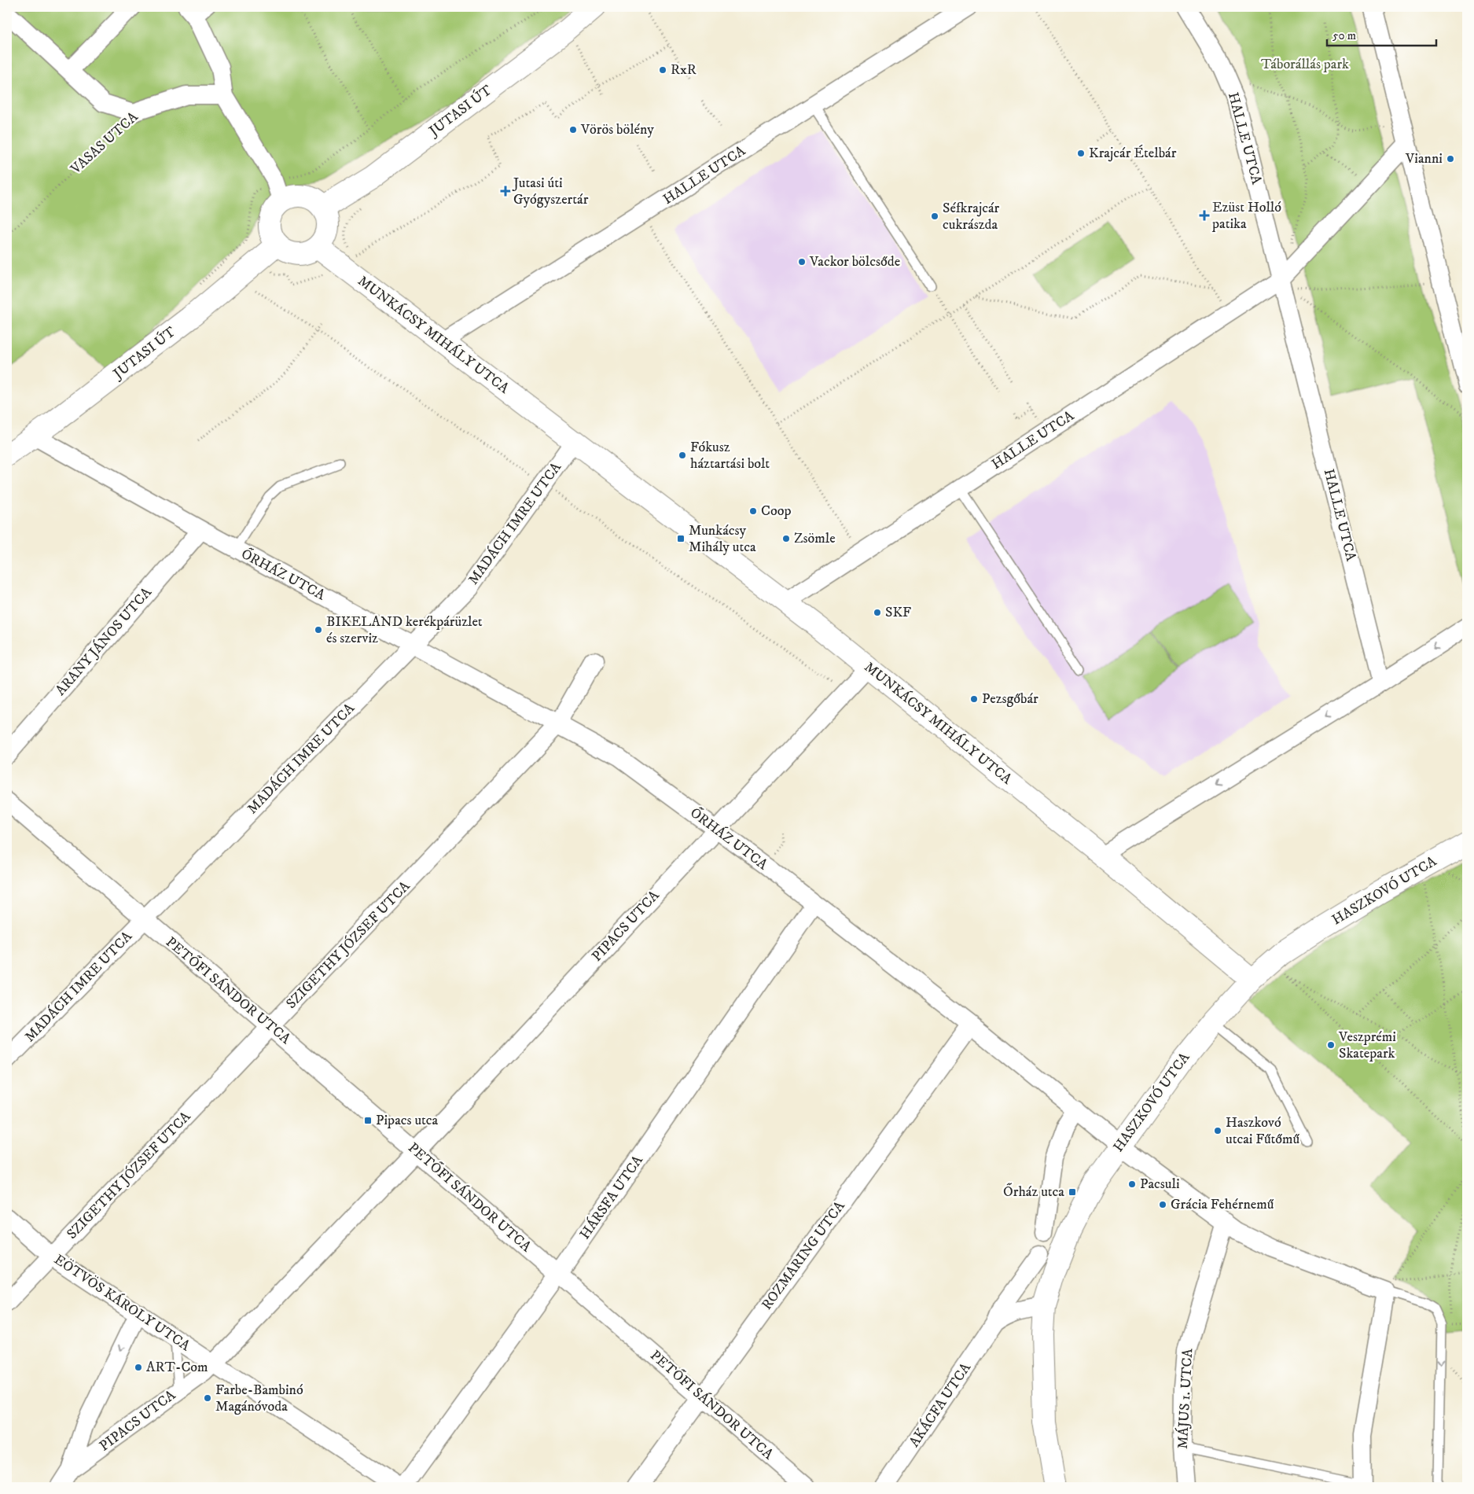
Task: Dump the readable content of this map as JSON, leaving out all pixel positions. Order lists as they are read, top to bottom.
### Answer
{
  "streets": {
    "street": [
      "JUTASI ÚT",
      "HALLE UTCA",
      "VASAS UTCA",
      "MUNKÁCSY MIHÁLY UTCA",
      "MADÁCH IMRE UTCA",
      "ŐRHÁZ UTCA",
      "ARANY JÁNOS UTCA",
      "HASZKOVÓ UTCA",
      "PIPACS UTCA",
      "SZIGETHY JÓZSEF UTCA",
      "PETŐFI SÁNDOR UTCA",
      "HÁRSFA UTCA",
      "ROZMARING UTCA",
      "EÖTVÖS KÁROLY UTCA",
      "MÁJUS 1. UTCA",
      "AKÁCFA UTCA"
    ]
  },
  "crossings": [
    ["JUTASI ÚT", "MUNKÁCSY MIHÁLY UTCA"],
    ["JUTASI ÚT", "ŐRHÁZ UTCA"],
    ["HALLE UTCA", "MUNKÁCSY MIHÁLY UTCA"],
    ["MUNKÁCSY MIHÁLY UTCA", "MADÁCH IMRE UTCA"],
    ["MUNKÁCSY MIHÁLY UTCA", "HASZKOVÓ UTCA"],
    ["MUNKÁCSY MIHÁLY UTCA", "PIPACS UTCA"],
    ["MADÁCH IMRE UTCA", "ŐRHÁZ UTCA"],
    ["MADÁCH IMRE UTCA", "PETŐFI SÁNDOR UTCA"],
    ["ŐRHÁZ UTCA", "ARANY JÁNOS UTCA"],
    ["ŐRHÁZ UTCA", "HASZKOVÓ UTCA"],
    ["ŐRHÁZ UTCA", "PIPACS UTCA"],
    ["ŐRHÁZ UTCA", "SZIGETHY JÓZSEF UTCA"],
    ["ŐRHÁZ UTCA", "HÁRSFA UTCA"],
    ["ŐRHÁZ UTCA", "ROZMARING UTCA"],
    ["ŐRHÁZ UTCA", "MÁJUS 1. UTCA"],
    ["HASZKOVÓ UTCA", "AKÁCFA UTCA"],
    ["PIPACS UTCA", "PETŐFI SÁNDOR UTCA"],
    ["PIPACS UTCA", "EÖTVÖS KÁROLY UTCA"],
    ["SZIGETHY JÓZSEF UTCA", "PETŐFI SÁNDOR UTCA"],
    ["SZIGETHY JÓZSEF UTCA", "EÖTVÖS KÁROLY UTCA"],
    ["PETŐFI SÁNDOR UTCA", "HÁRSFA UTCA"],
    ["PETŐFI SÁNDOR UTCA", "ROZMARING UTCA"]
  ],
  "parks": ["Táborállás park"],
  "places": {
    "other": [
      "RxR",
      "Vörös bölény",
      "Krajcár Ételbár",
      "Vianni",
      "Séfkrajcár cukrászda",
      "Vackor bölcsőde",
      "Fókusz háztartási bolt",
      "Coop",
      "Zsömle",
      "SKF",
      "BIKELAND kerékpárüzlet és szerviz",
      "Pezsgőbár",
      "Veszprémi Skatepark",
      "Haszkovó utcai Fűtőmű",
      "Pacsuli",
      "Grácia Fehérnemű",
      "ART-Com",
      "Farbe-Bambinó Magánóvoda"
    ],
    "health": ["Jutasi úti Gyógyszertár", "Ezüst Holló patika"],
    "transit": ["Munkácsy Mihály utca", "Pipacs utca", "Őrház utca"]
  },
  "scale_bar": "50 m"
}
